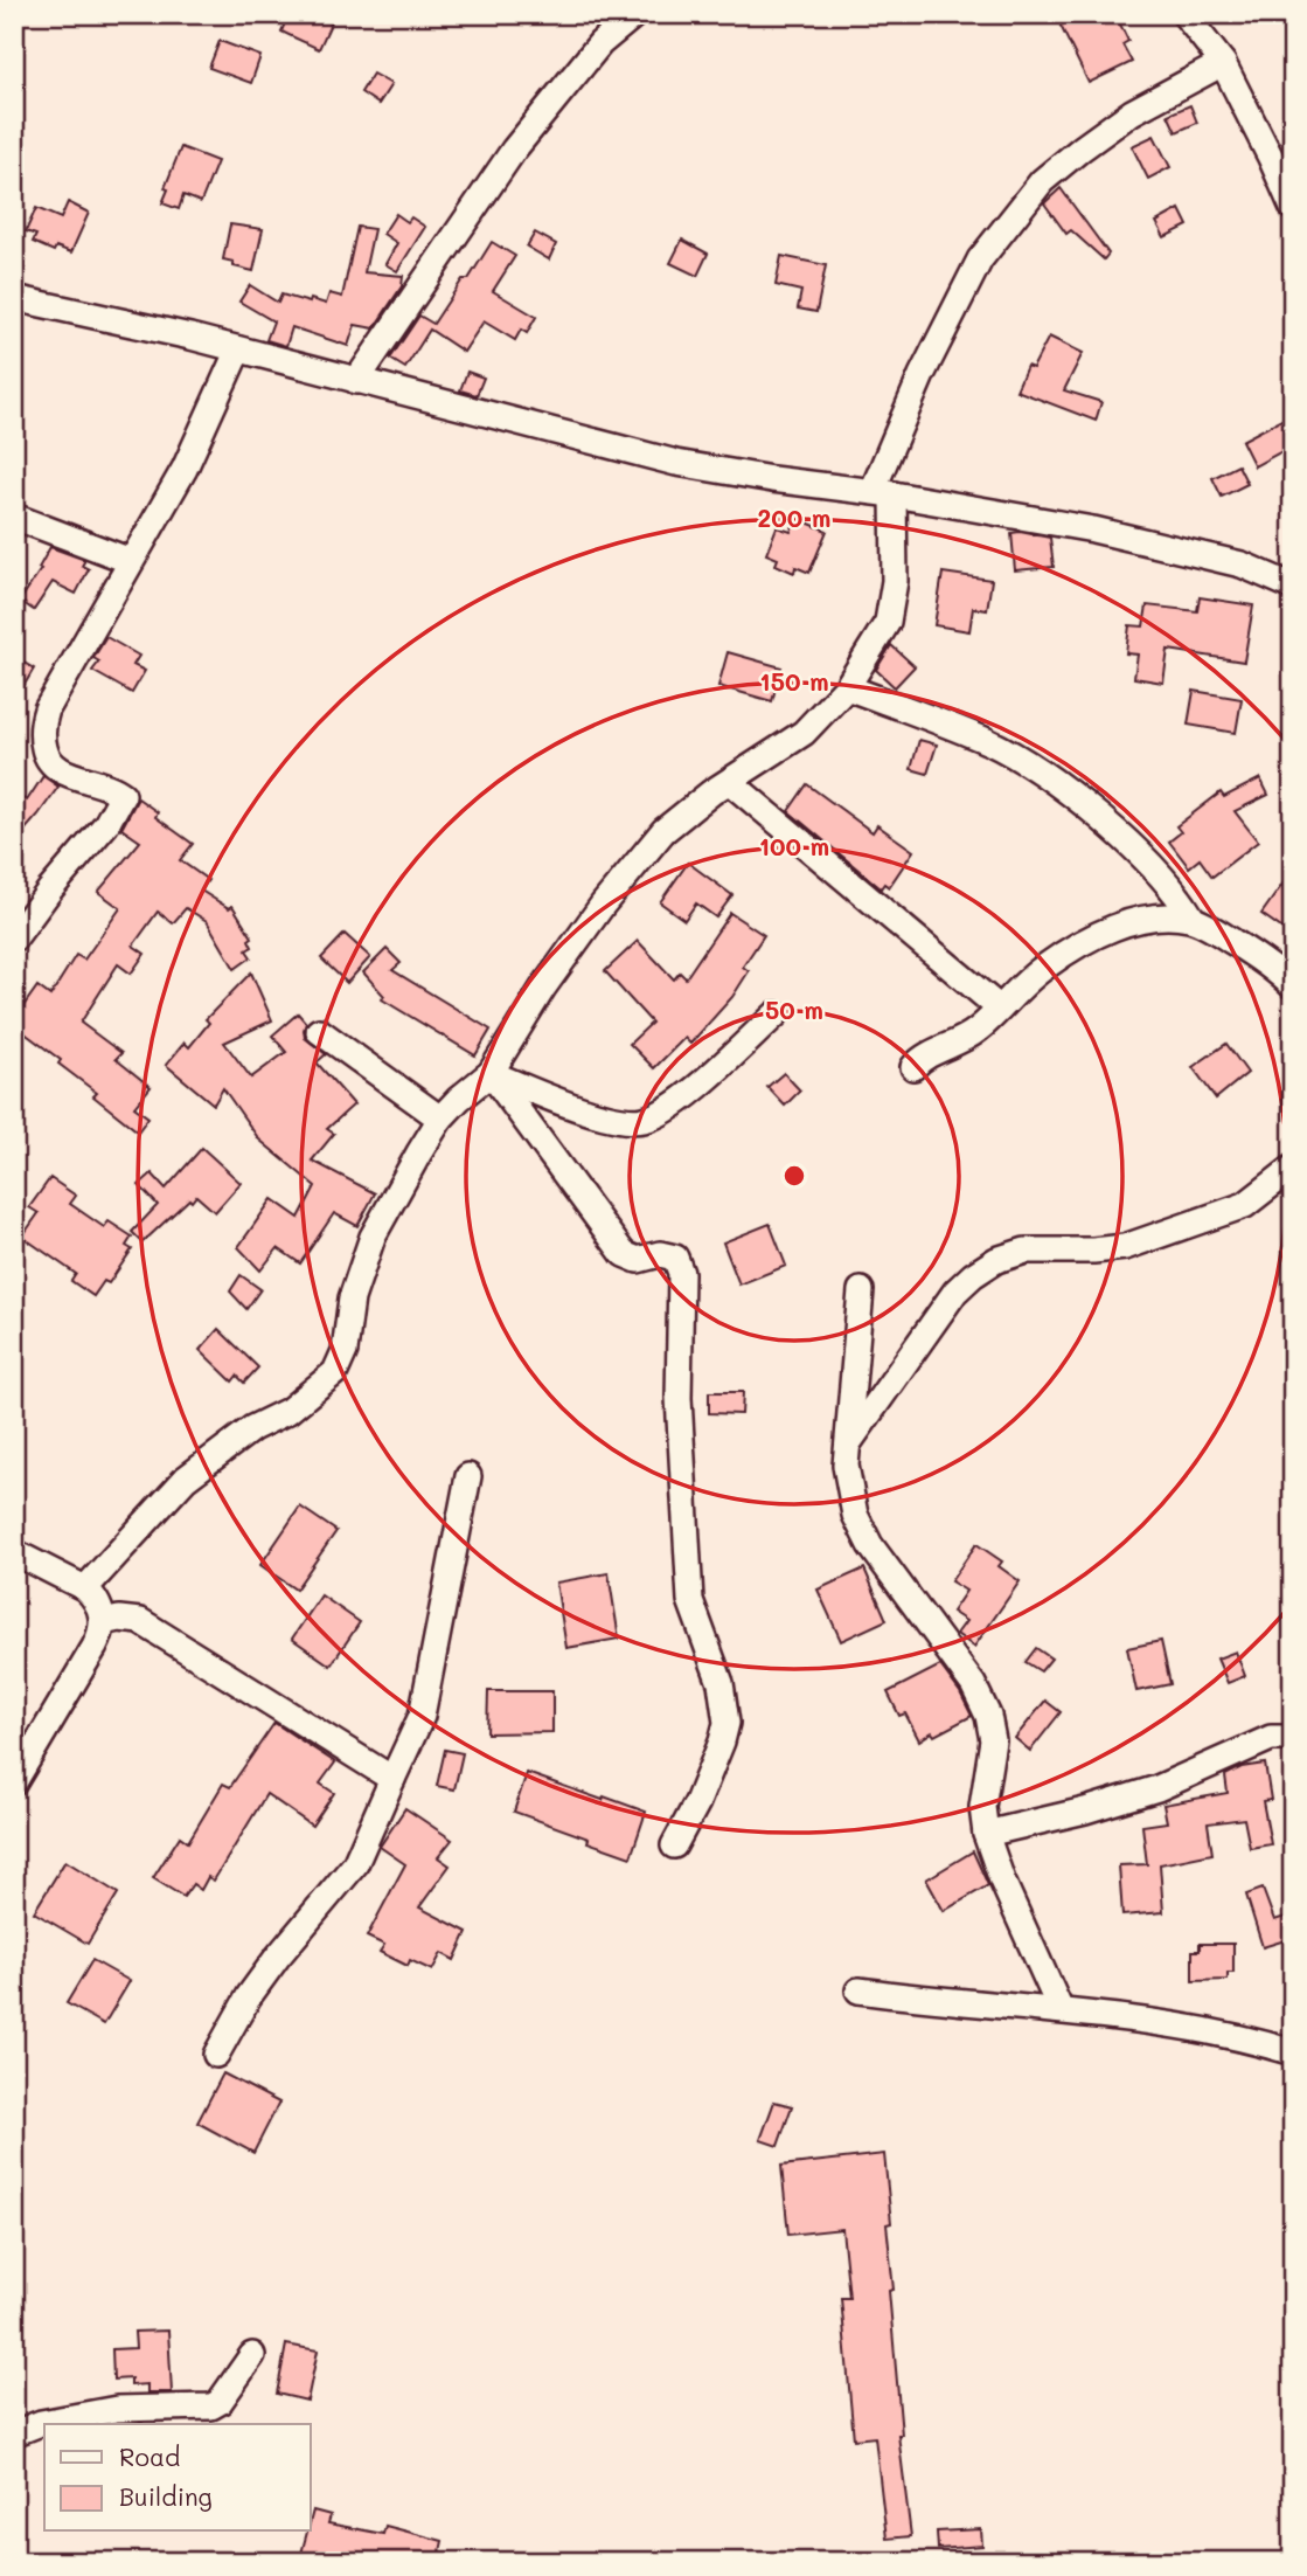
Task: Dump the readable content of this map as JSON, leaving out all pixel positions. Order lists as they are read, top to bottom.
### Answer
{
  "legend": ["Road", "Building"],
  "rings": [
    "200 m",
    "150 m",
    "100 m",
    "50 m"
  ]
}
